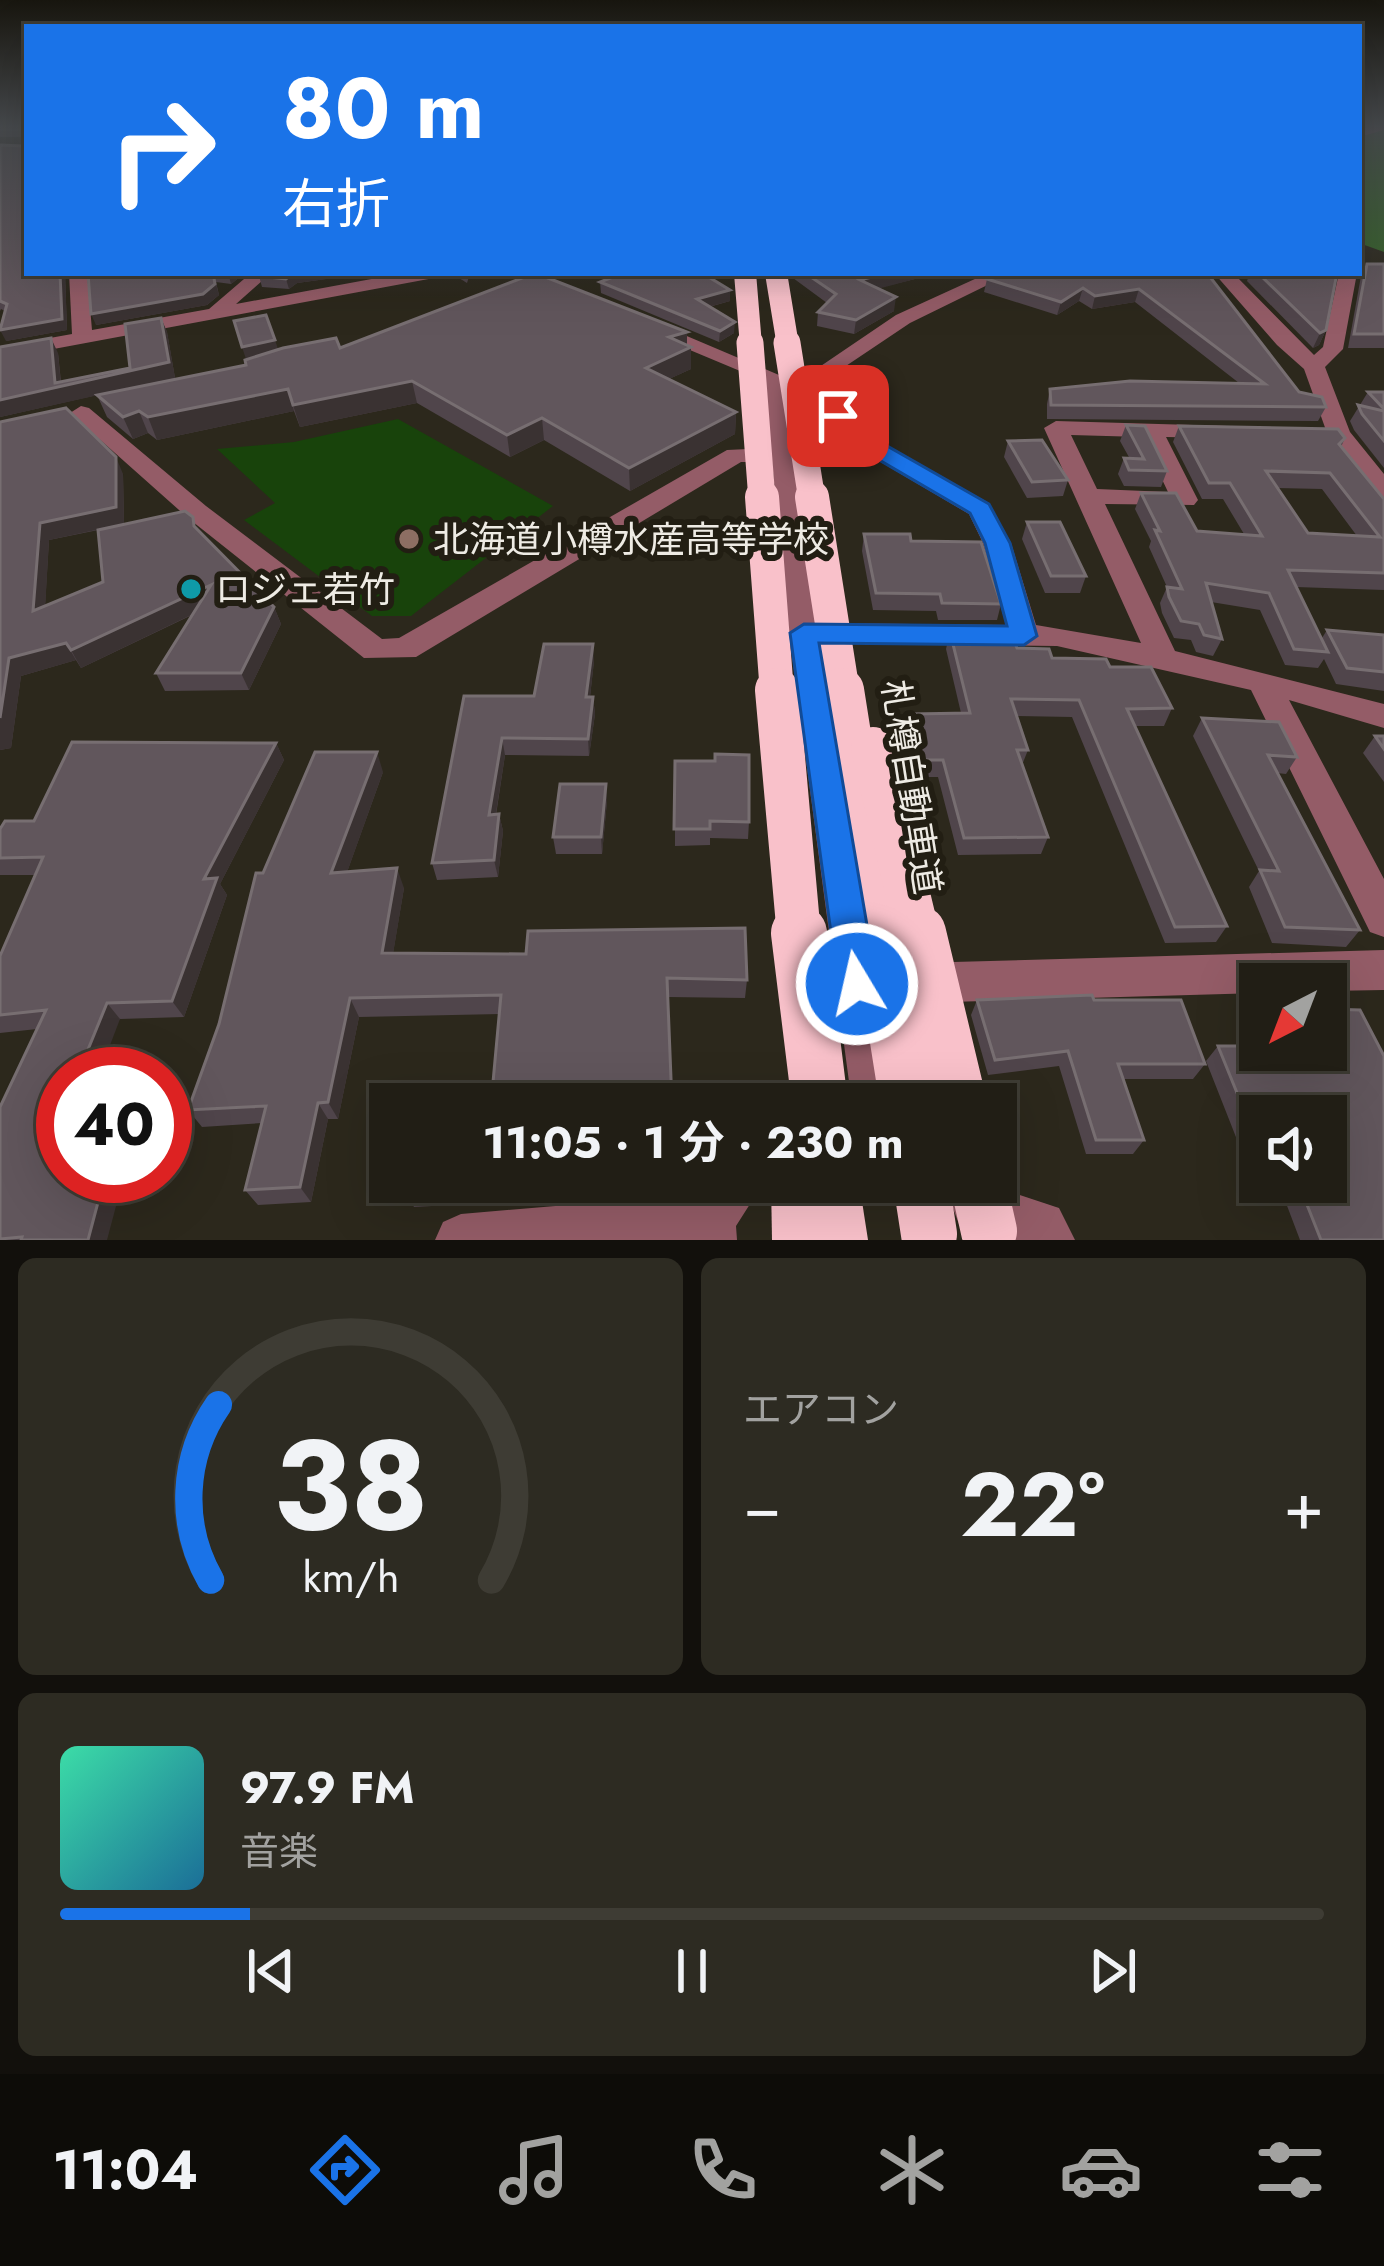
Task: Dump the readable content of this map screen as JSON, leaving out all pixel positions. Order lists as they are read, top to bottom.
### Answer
{
  "streets": {
    "highway": ["札樽自動車道"]
  },
  "places": ["北海道小樽水産高等学校", "ロジェ若竹"],
  "north": "bottom left",
  "page": {
    "turn": ["80 m", "右折"],
    "limit": "40",
    "trip": "11:05 · 1 分 · 230 m",
    "tile": "エアコン",
    "heat": ["−", "22°", "+"],
    "song": ["97.9 FM", "音楽"],
    "tabs": "11:04",
    "gauge": ["38", "km/h"]
  }
}
